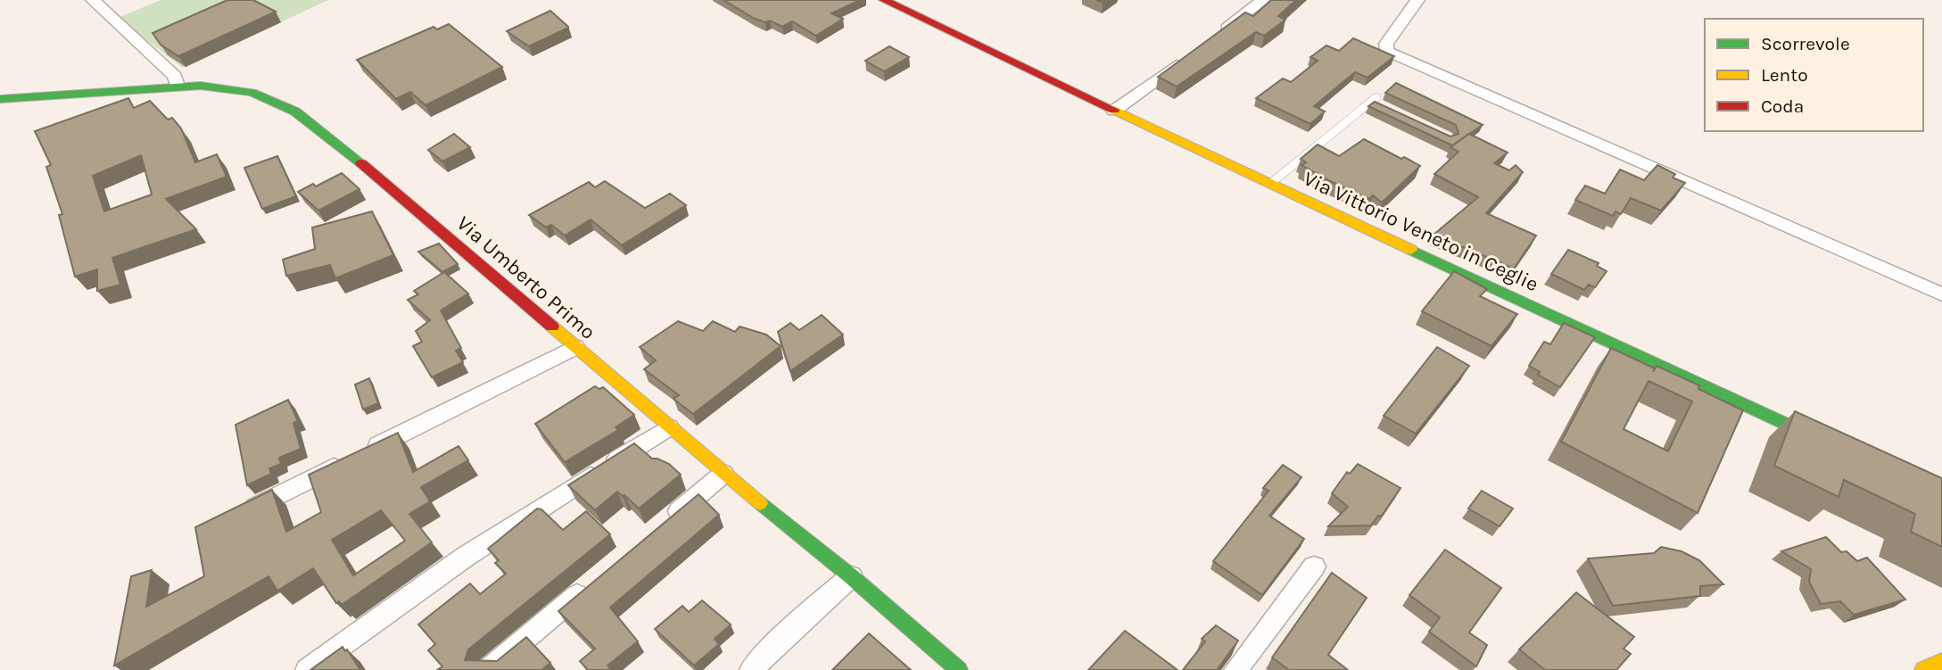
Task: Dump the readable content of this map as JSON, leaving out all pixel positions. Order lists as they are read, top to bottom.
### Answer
{
  "streets": {
    "main road": ["Via Vittorio Veneto in Ceglie", "Via Umberto Primo"]
  },
  "legend": ["Scorrevole", "Lento", "Coda"]
}
